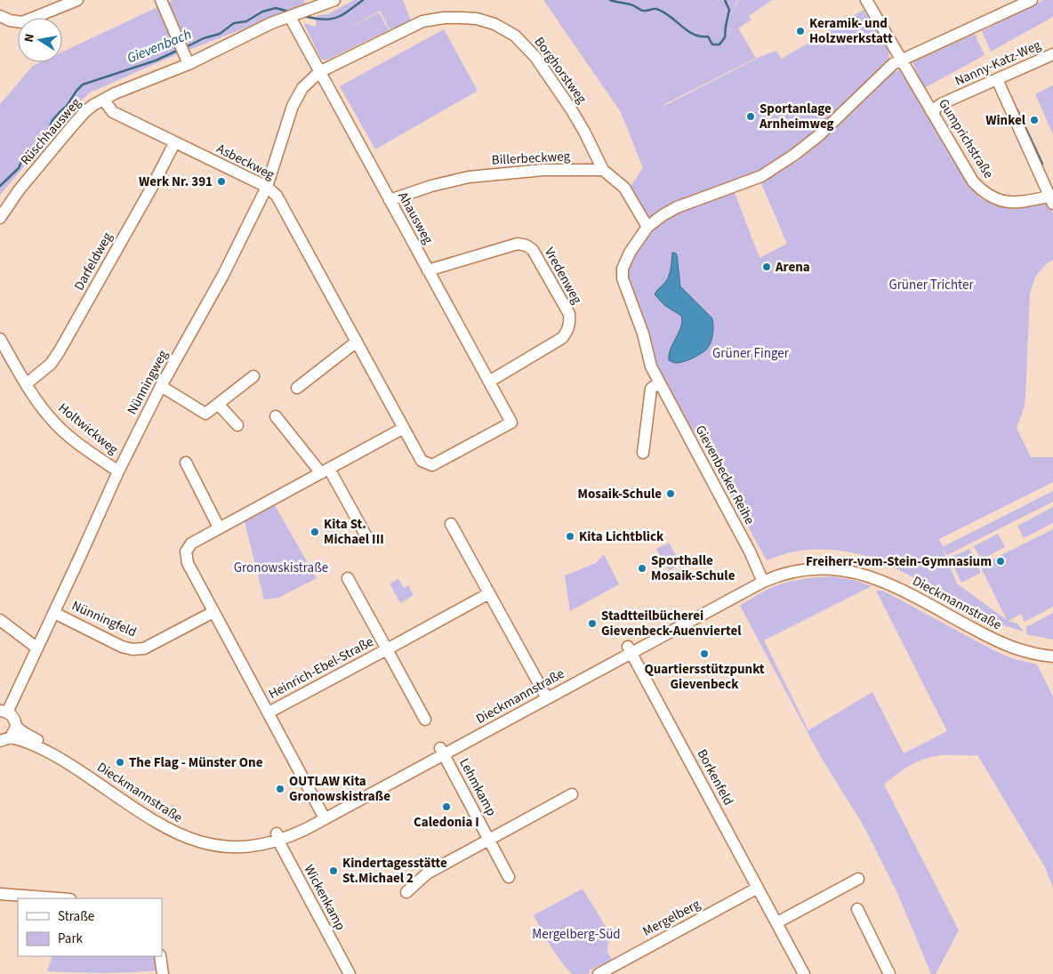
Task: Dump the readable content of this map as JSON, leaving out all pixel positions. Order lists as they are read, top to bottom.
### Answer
{
  "streets": {
    "street": [
      "Nanny-Katz-Weg",
      "Borghorstweg",
      "Rüschhausweg",
      "Gumprichstraße",
      "Billerbeckweg",
      "Asbeckweg",
      "Ahausweg",
      "Darfeldweg",
      "Vredenweg",
      "Nünningweg",
      "Holtwickweg",
      "Gievenbecker Reihe",
      "Dieckmannstraße",
      "Nünningfeld",
      "Heinrich-Ebel-Straße",
      "Borkenfeld",
      "Lehmkamp",
      "Wickenkamp",
      "Mergelberg"
    ]
  },
  "crossings": [
    ["Nanny-Katz-Weg", "Gumprichstraße"],
    ["Borghorstweg", "Billerbeckweg"],
    ["Borghorstweg", "Ahausweg"],
    ["Borghorstweg", "Nünningweg"],
    ["Rüschhausweg", "Asbeckweg"],
    ["Rüschhausweg", "Ahausweg"],
    ["Gumprichstraße", "Gievenbecker Reihe"],
    ["Billerbeckweg", "Ahausweg"],
    ["Asbeckweg", "Ahausweg"],
    ["Asbeckweg", "Darfeldweg"],
    ["Asbeckweg", "Nünningweg"],
    ["Ahausweg", "Vredenweg"],
    ["Ahausweg", "Nünningweg"],
    ["Darfeldweg", "Holtwickweg"],
    ["Nünningweg", "Holtwickweg"],
    ["Nünningweg", "Dieckmannstraße"],
    ["Nünningweg", "Nünningfeld"],
    ["Gievenbecker Reihe", "Dieckmannstraße"],
    ["Dieckmannstraße", "Borkenfeld"],
    ["Dieckmannstraße", "Lehmkamp"],
    ["Dieckmannstraße", "Wickenkamp"],
    ["Borkenfeld", "Mergelberg"]
  ],
  "water": ["Gievenbach"],
  "parks": [
    "Grüner Trichter",
    "Grüner Finger",
    "Gronowskistraße",
    "Mergelberg-Süd"
  ],
  "places": [
    "Keramik- und Holzwerkstatt",
    "Sportanlage Arnheimweg",
    "Winkel",
    "Werk Nr. 391",
    "Arena",
    "Mosaik-Schule",
    "Kita St. Michael III",
    "Kita Lichtblick",
    "Freiherr-vom-Stein-Gymnasium",
    "Sporthalle Mosaik-Schule",
    "Stadtteilbücherei Gievenbeck-Auenviertel",
    "Quartiersstützpunkt Gievenbeck",
    "The Flag - Münster One",
    "OUTLAW Kita Gronowskistraße",
    "Caledonia I",
    "Kindertagesstätte St.Michael 2"
  ],
  "legend": ["Straße", "Park"],
  "north": "left"
}
